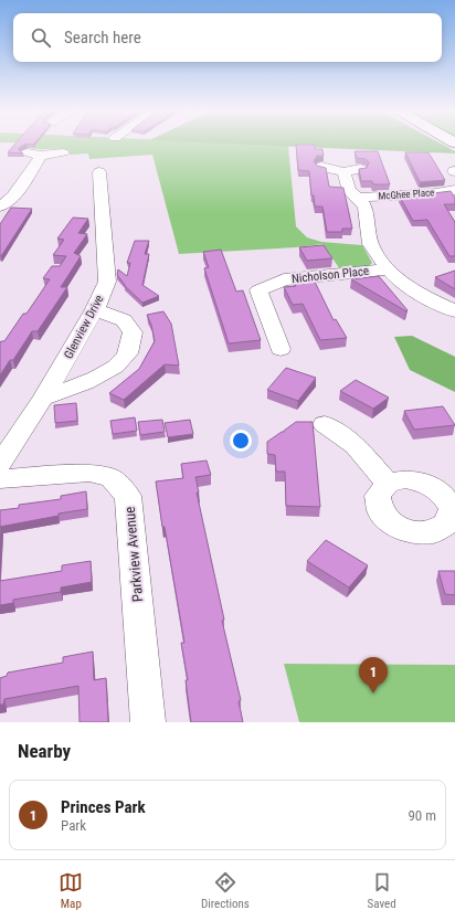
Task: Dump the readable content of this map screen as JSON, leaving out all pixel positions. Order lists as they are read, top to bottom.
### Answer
{
  "streets": {
    "street": [
      "McGhee Place",
      "Nicholson Place",
      "Glenview Drive",
      "Parkview Avenue"
    ]
  },
  "page": {
    "search": "Search here",
    "pins": "1",
    "heading": "Nearby",
    "list": [
      {
        "mark": "1",
        "name": "Princes Park",
        "note": "Park",
        "value": "90 m"
      }
    ],
    "nav": ["Map", "Directions", "Saved"]
  }
}
